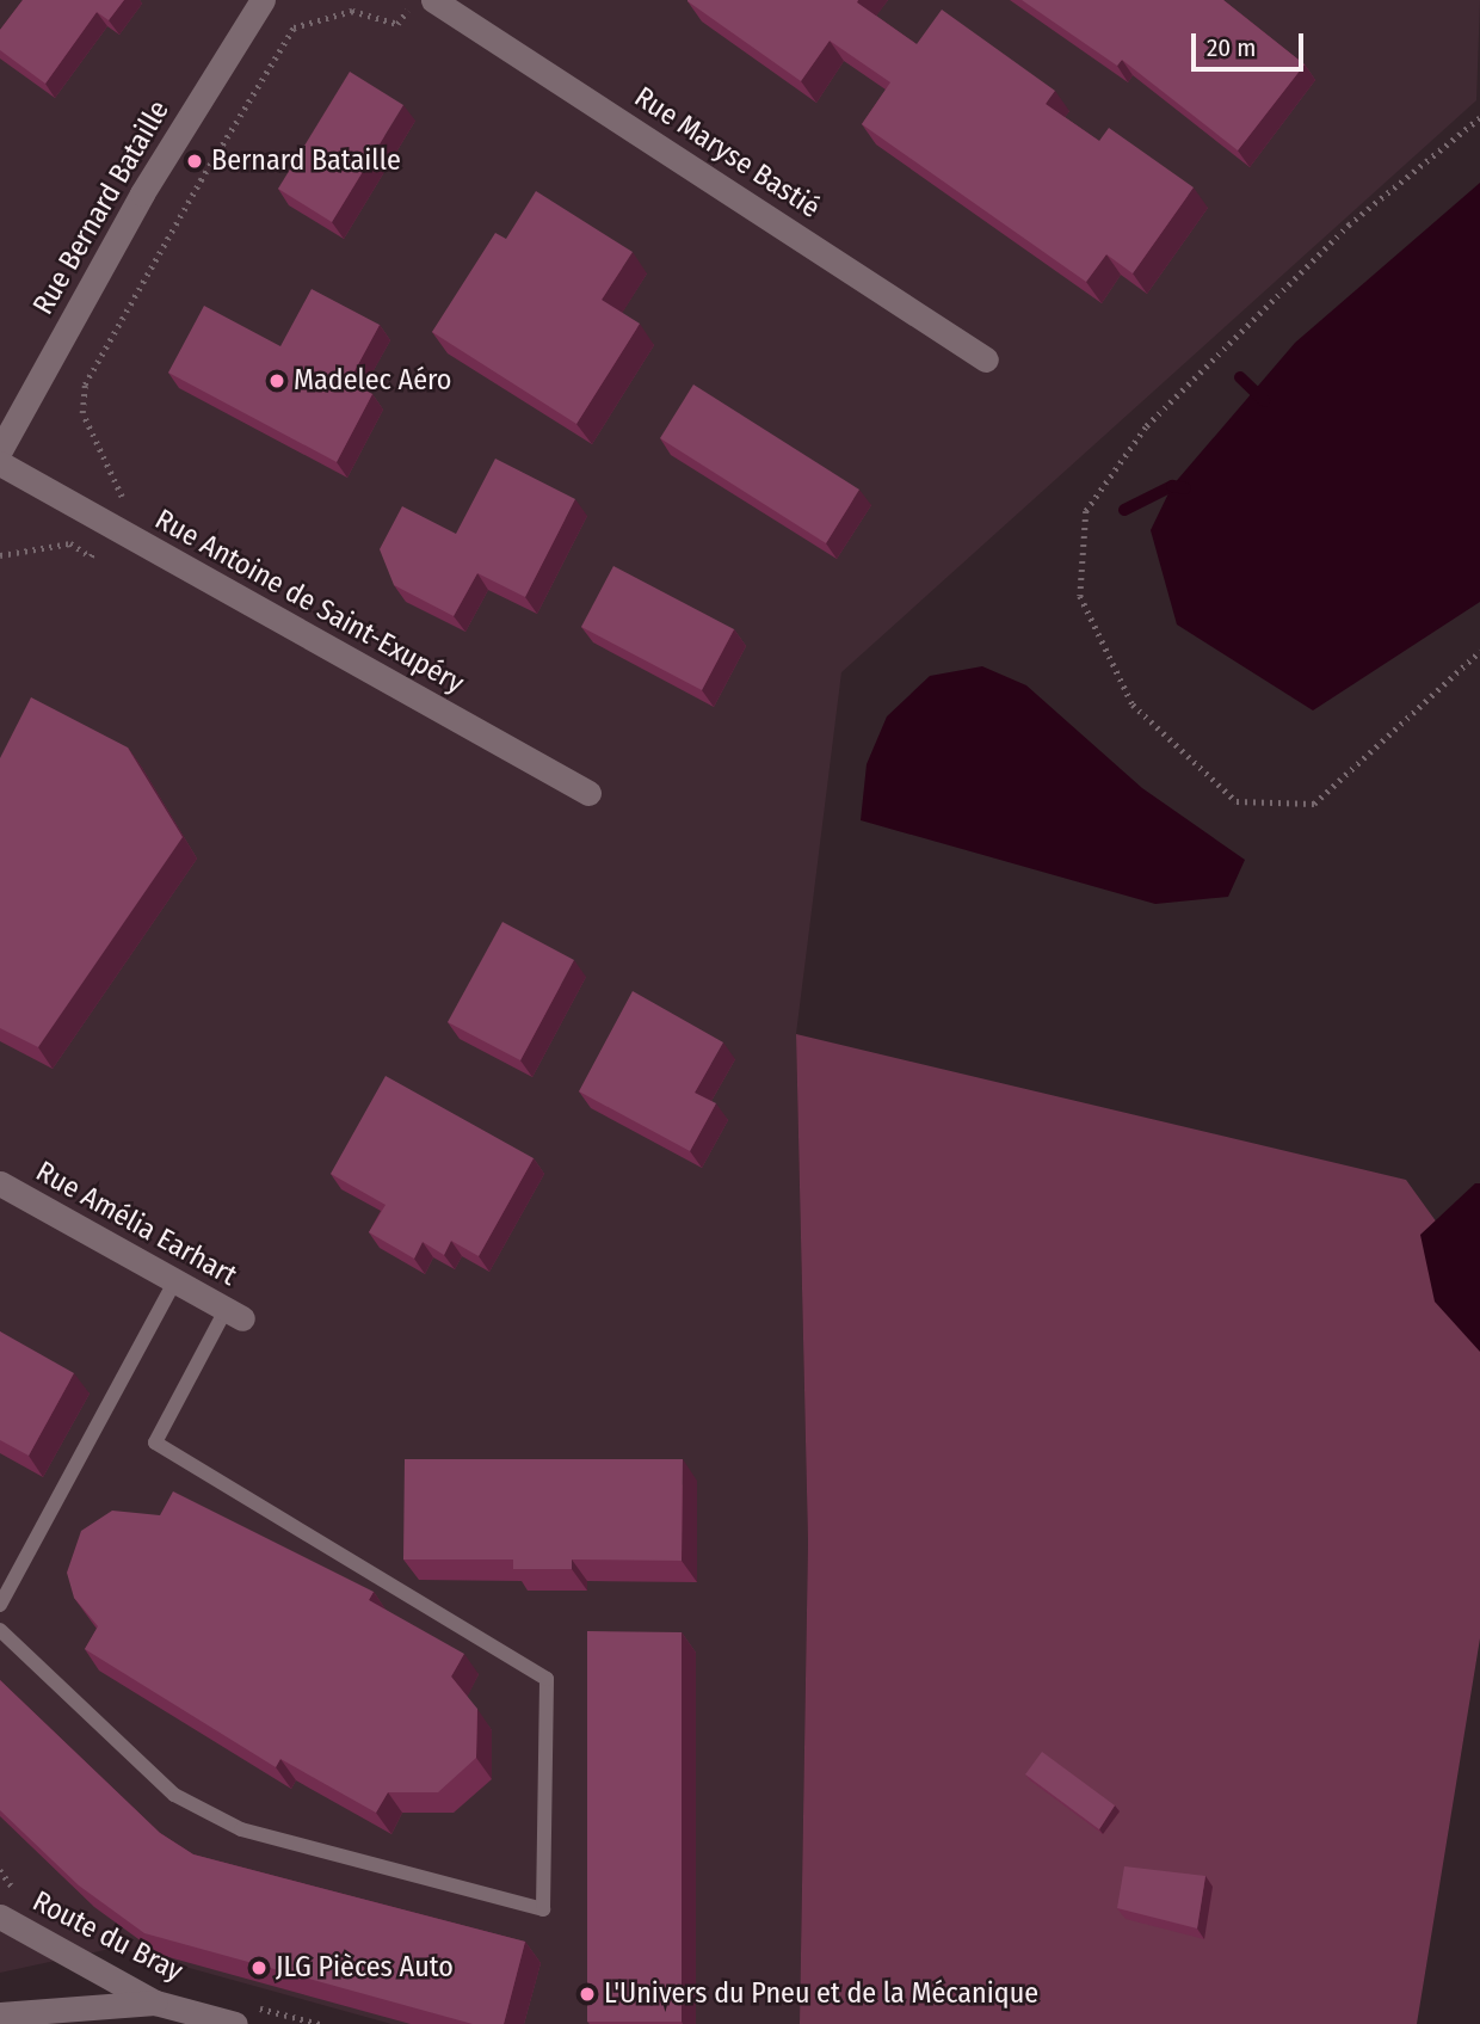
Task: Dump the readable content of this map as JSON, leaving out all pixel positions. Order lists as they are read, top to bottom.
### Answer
{
  "streets": {
    "street": [
      "Rue Maryse Bastié",
      "Rue Bernard Bataille",
      "Rue Antoine de Saint-Exupéry",
      "Rue Amélia Earhart",
      "Route du Bray"
    ]
  },
  "places": [
    "Bernard Bataille",
    "Madelec Aéro",
    "JLG Pièces Auto",
    "L'Univers du Pneu et de la Mécanique"
  ],
  "scale_bar": "20 m"
}
